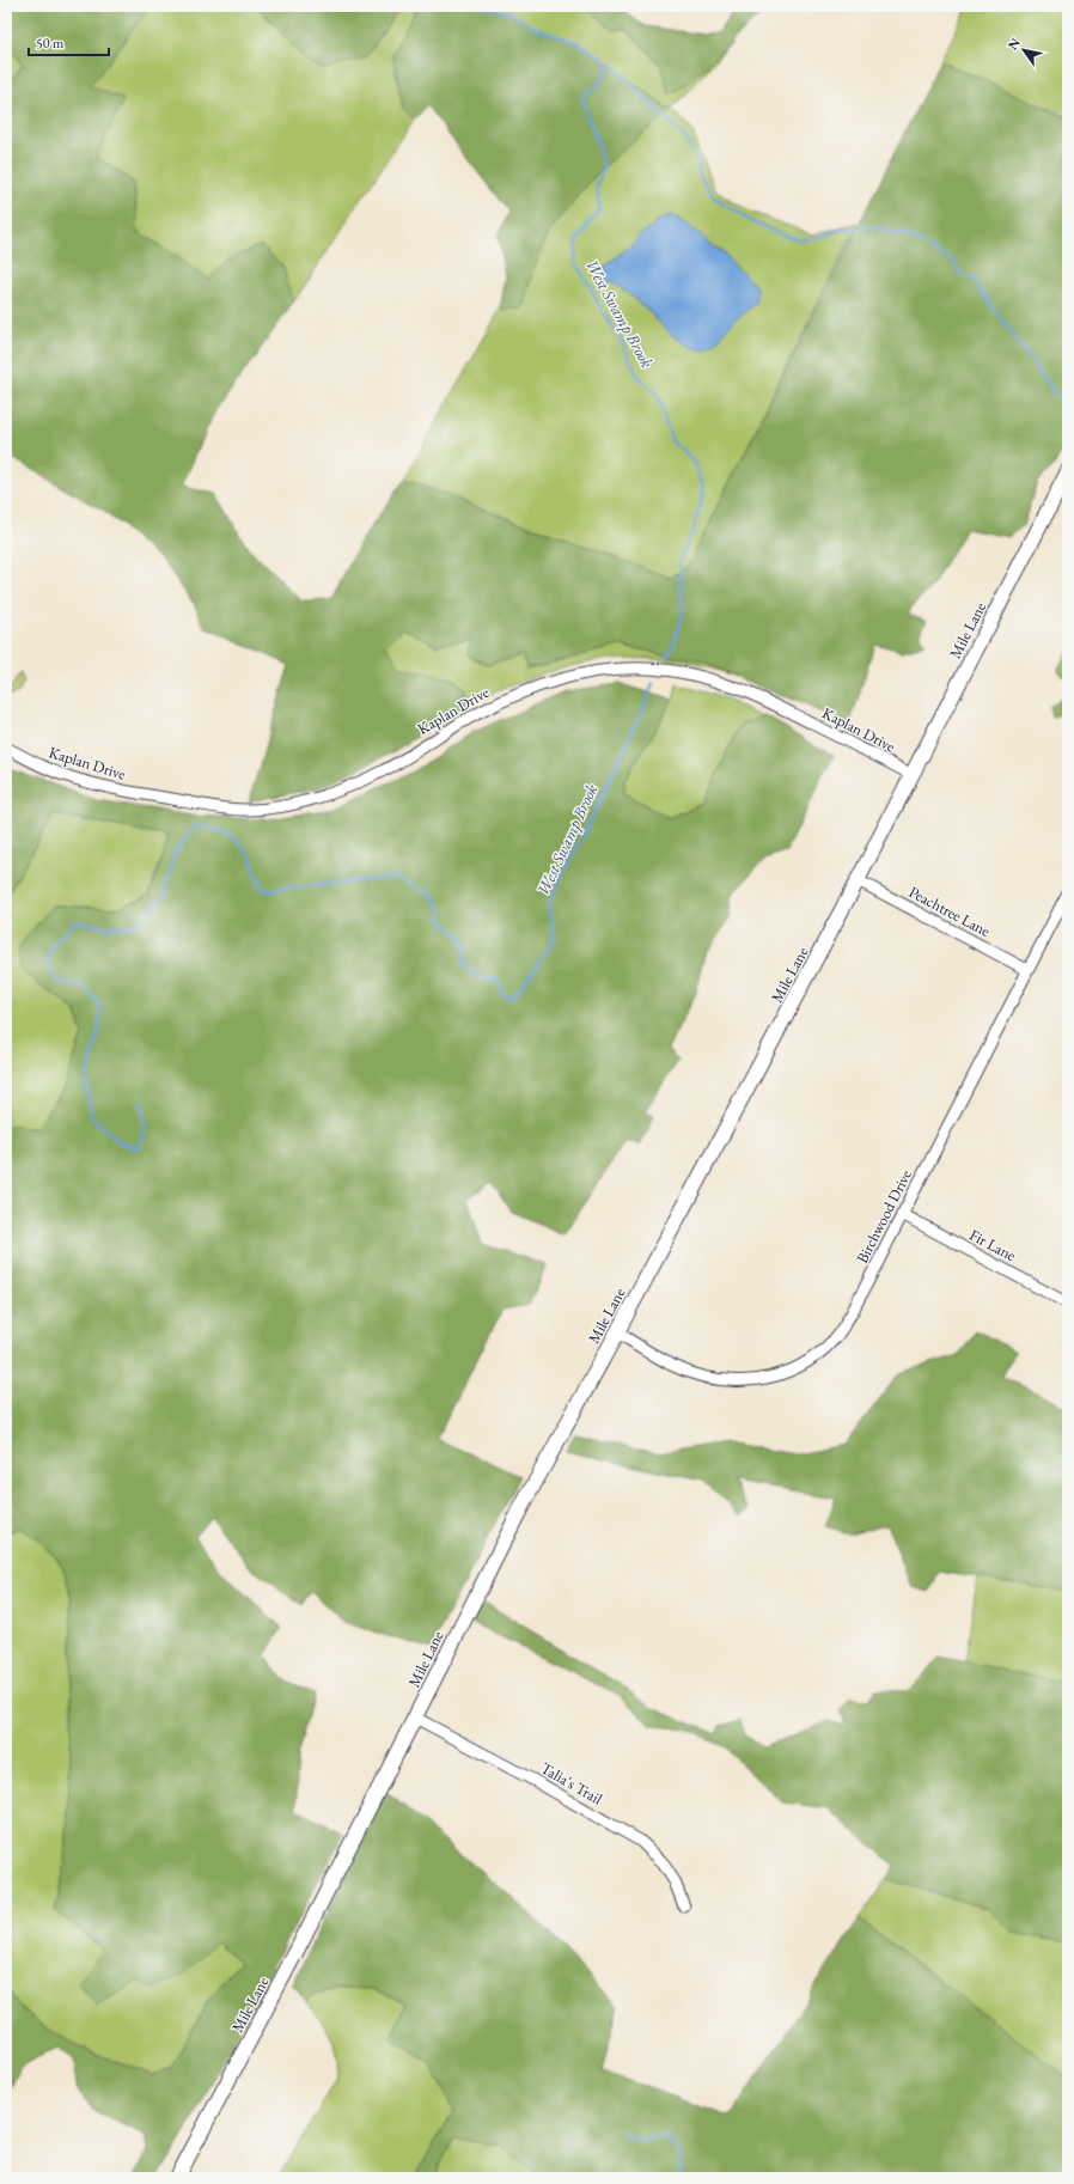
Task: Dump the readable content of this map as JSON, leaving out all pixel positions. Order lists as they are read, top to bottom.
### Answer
{
  "streets": {
    "street": [
      "Mile Lane",
      "Kaplan Drive",
      "Peachtree Lane",
      "Birchwood Drive",
      "Fir Lane",
      "Talia's Trail"
    ]
  },
  "crossings": [
    ["Mile Lane", "Kaplan Drive"],
    ["Mile Lane", "Peachtree Lane"],
    ["Mile Lane", "Birchwood Drive"],
    ["Mile Lane", "Talia's Trail"],
    ["Peachtree Lane", "Birchwood Drive"],
    ["Birchwood Drive", "Fir Lane"]
  ],
  "water": ["West Swamp Brook"],
  "scale_bar": "50 m",
  "north": "top left"
}
